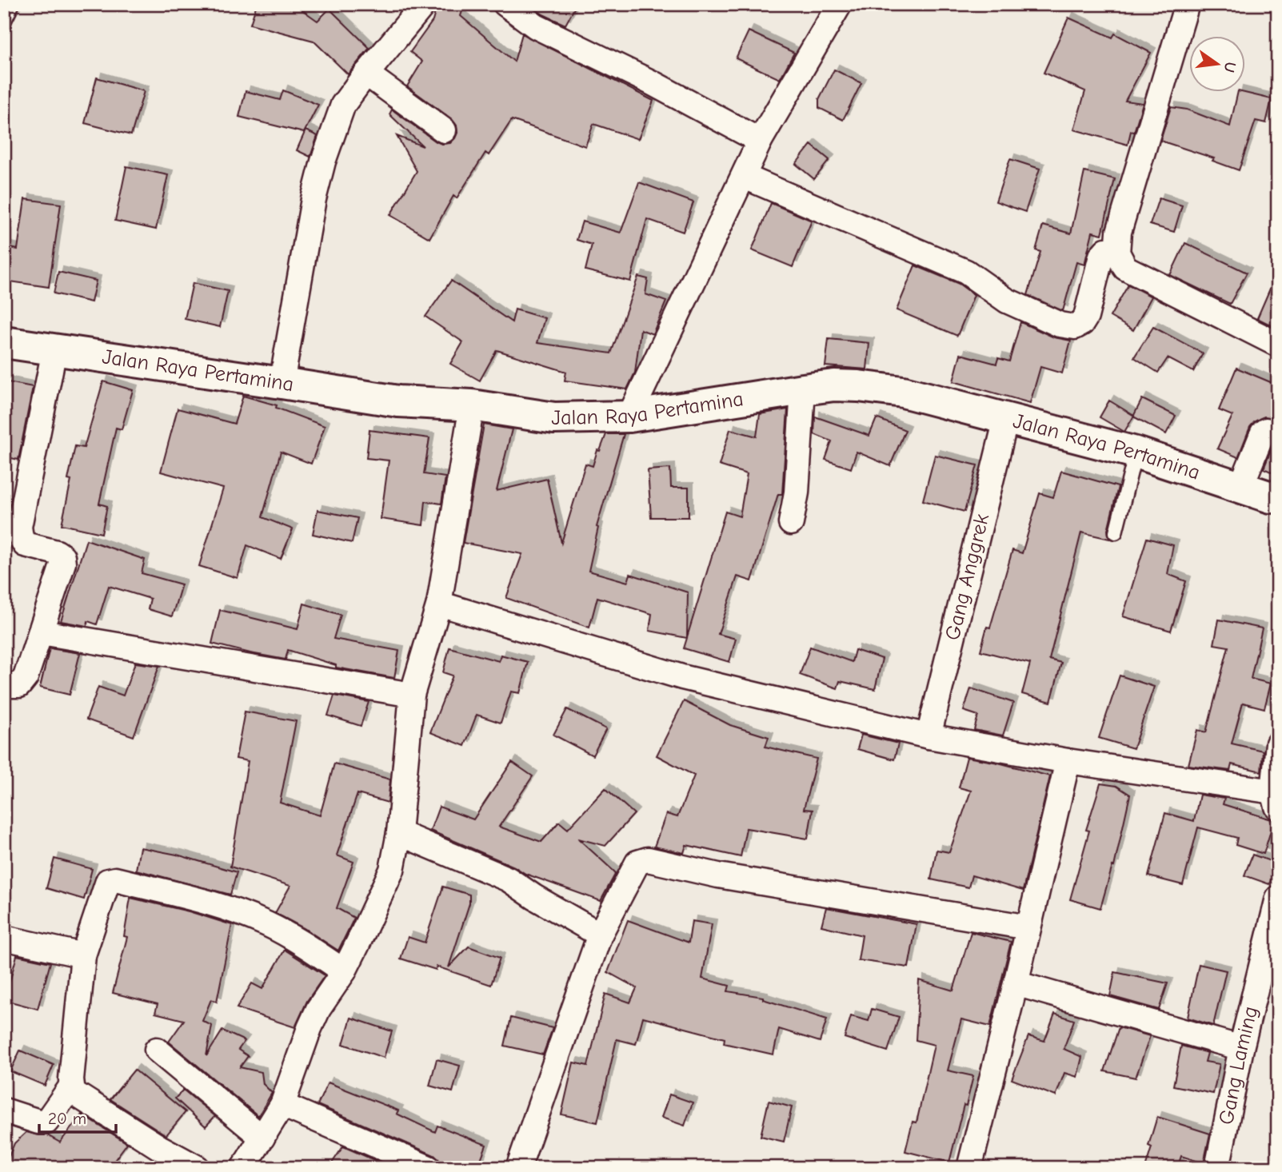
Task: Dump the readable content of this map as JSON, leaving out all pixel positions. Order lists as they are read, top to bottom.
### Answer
{
  "streets": {
    "main road": ["Jalan Raya Pertamina"],
    "street": ["Gang Anggrek", "Gang Laming"]
  },
  "crossings": [
    ["Jalan Raya Pertamina", "Gang Anggrek"]
  ],
  "scale_bar": "20 m",
  "north": "right"
}
